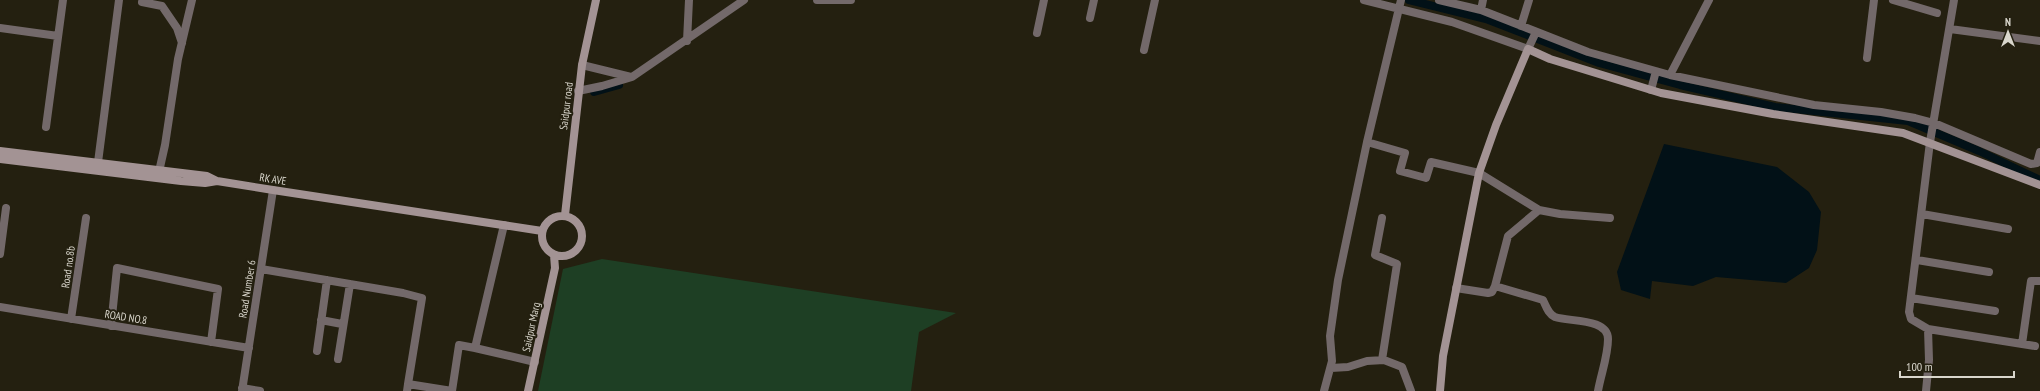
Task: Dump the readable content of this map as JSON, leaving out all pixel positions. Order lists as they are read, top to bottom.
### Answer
{
  "streets": {
    "main road": ["Saidpur road", "RK AVE", "Saidpur Marg"],
    "street": ["Road no.8b", "Road Number 6", "ROAD NO.8"]
  },
  "crossings": [
    ["Saidpur road", "RK AVE"],
    ["RK AVE", "Road Number 6"],
    ["Road no.8b", "ROAD NO.8"],
    ["Road Number 6", "ROAD NO.8"]
  ],
  "scale_bar": "100 m",
  "north": "top"
}
